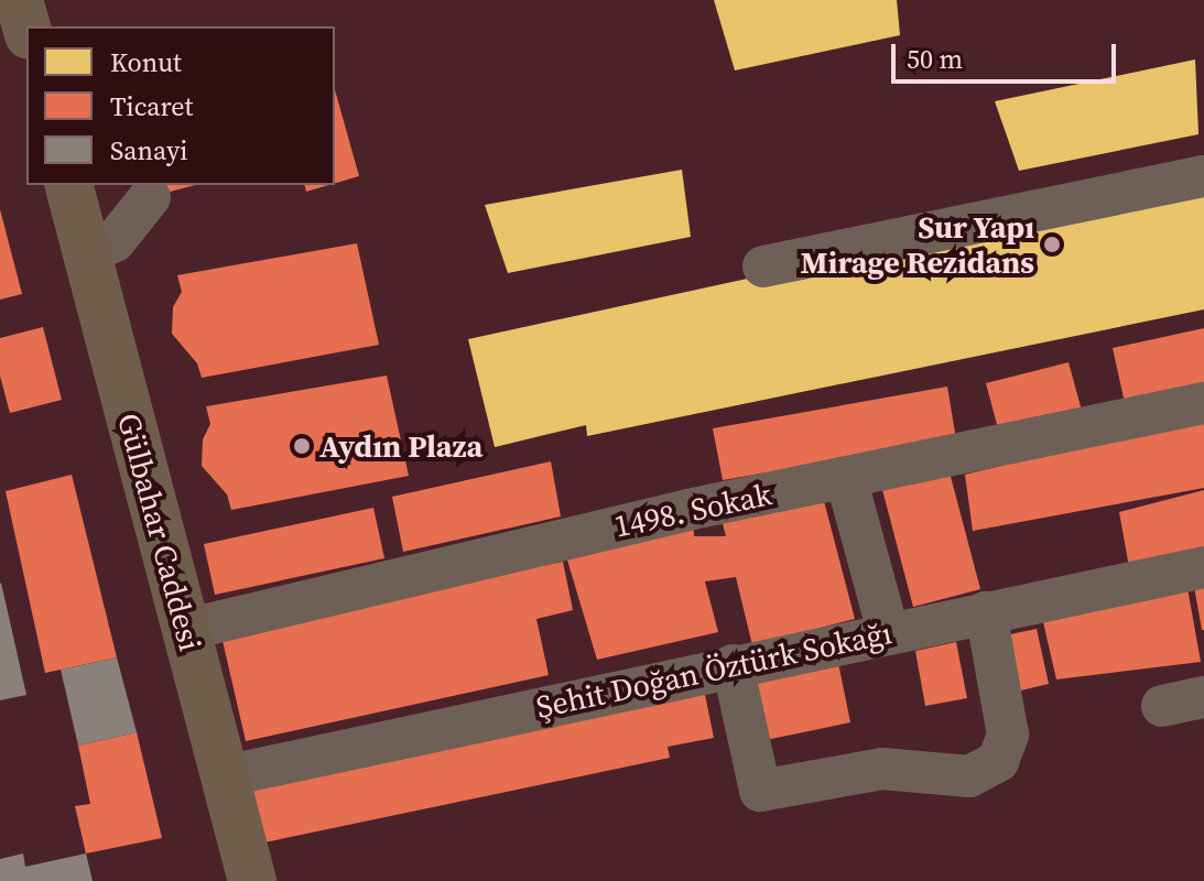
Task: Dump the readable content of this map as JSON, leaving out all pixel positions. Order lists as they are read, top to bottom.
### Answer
{
  "streets": {
    "main road": ["Gülbahar Caddesi"],
    "street": ["1498. Sokak", "Şehit Doğan Öztürk Sokağı"]
  },
  "crossings": [
    ["1498. Sokak", "Gülbahar Caddesi"],
    ["Gülbahar Caddesi", "Şehit Doğan Öztürk Sokağı"]
  ],
  "places": ["Sur Yapı Mirage Rezidans", "Aydın Plaza"],
  "legend": ["Konut", "Ticaret", "Sanayi"],
  "scale_bar": "50 m"
}
